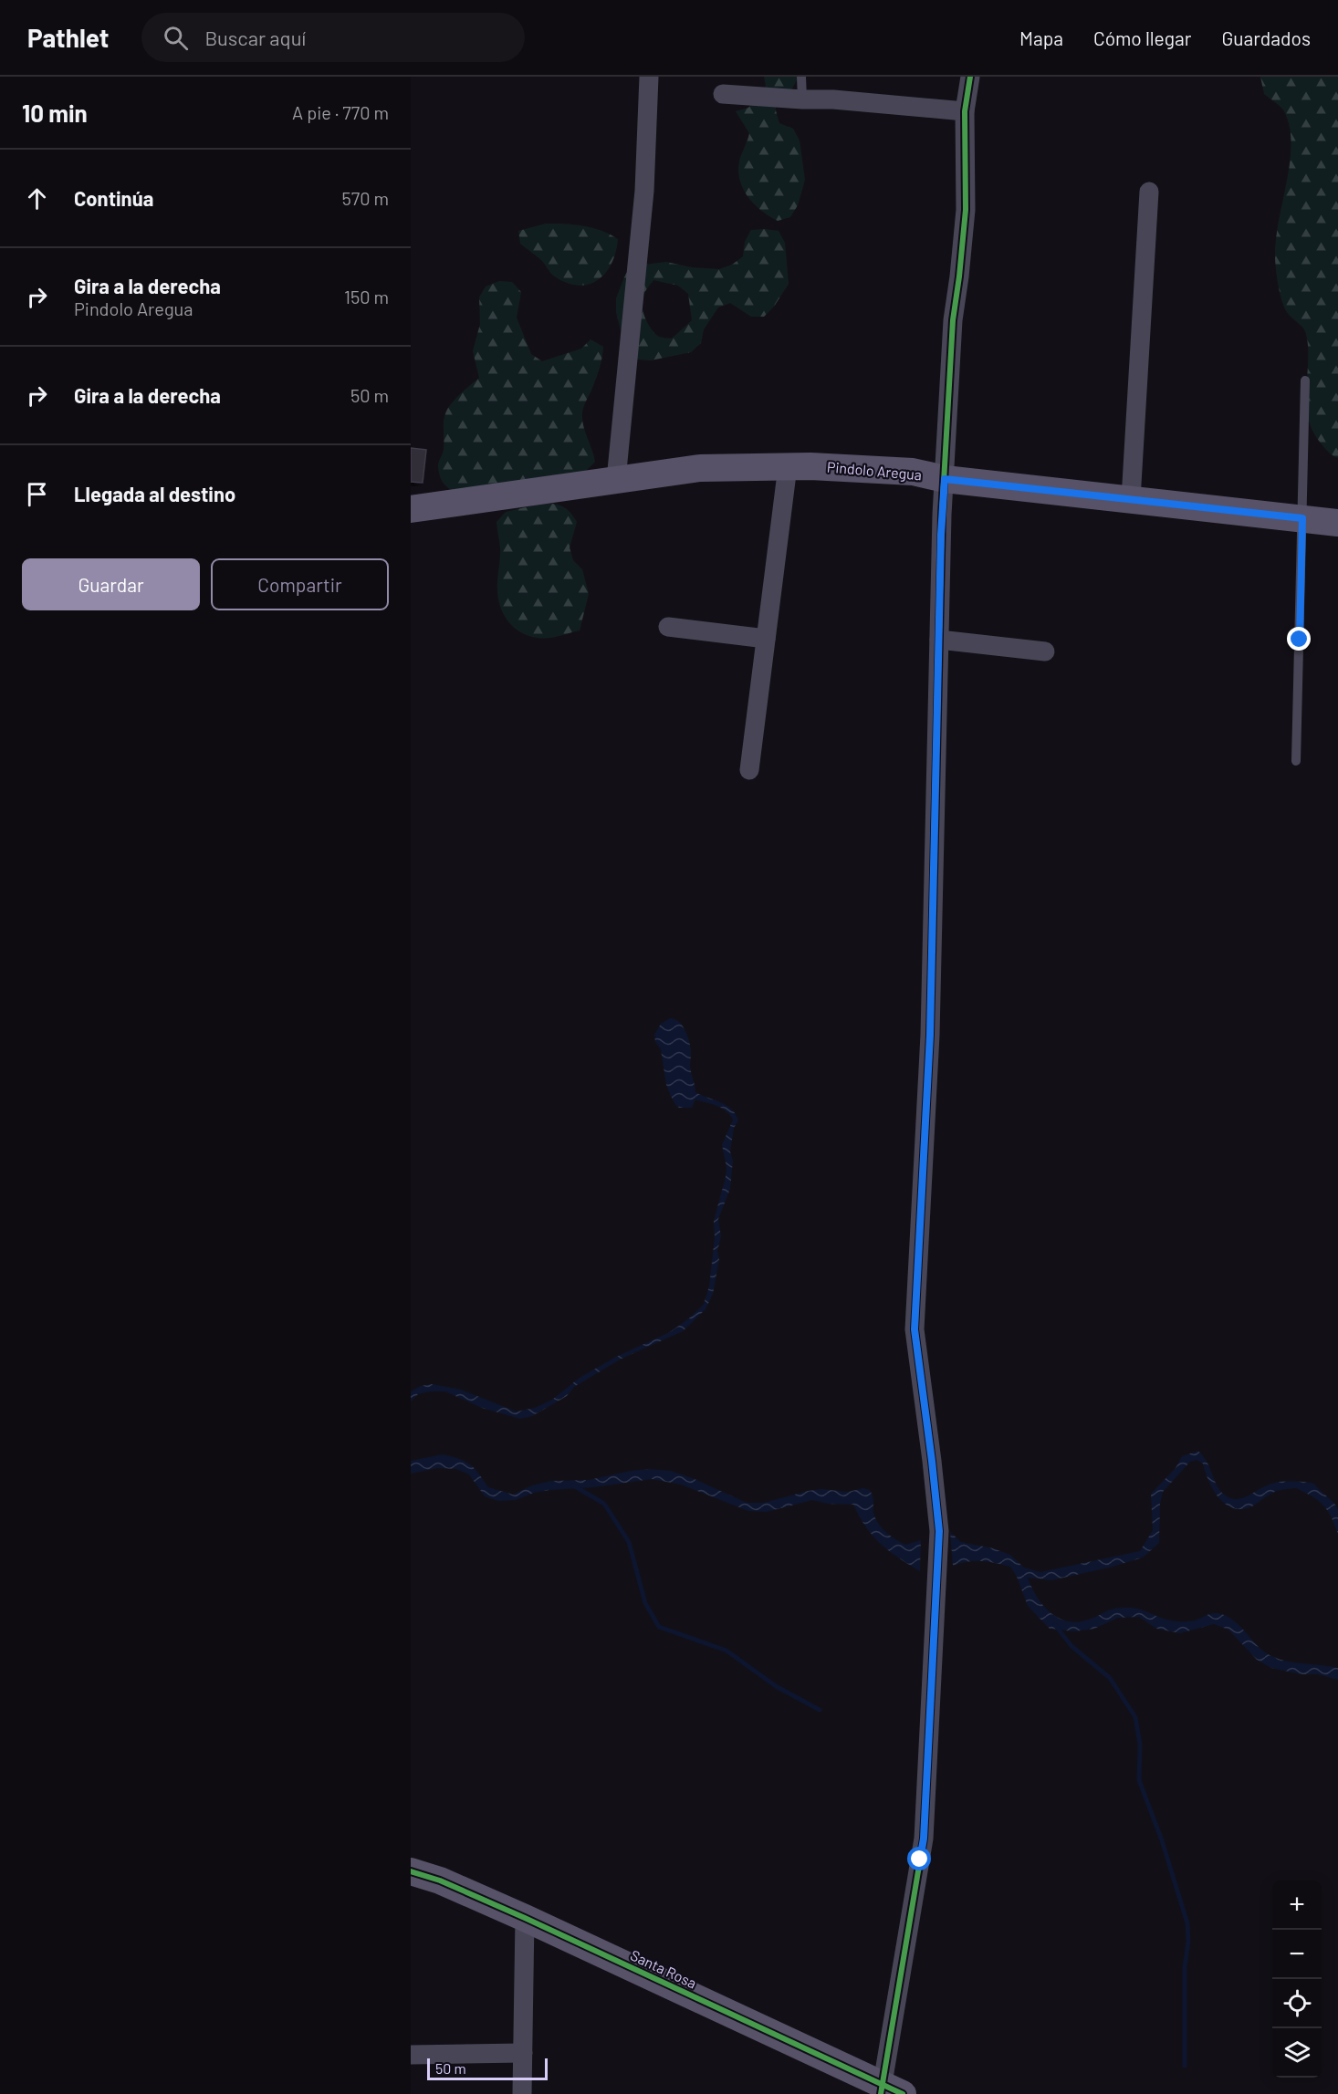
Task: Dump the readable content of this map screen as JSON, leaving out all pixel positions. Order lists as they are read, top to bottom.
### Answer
{
  "streets": {
    "main road": ["Pindolo Aregua", "Santa Rosa"]
  },
  "scale_bar": "50 m",
  "page": {
    "header": "Pathlet",
    "search": "Buscar aquí",
    "nav": ["Mapa", "Cómo llegar", "Guardados"],
    "heading": ["10 min", "A pie · 770 m"],
    "list": [
      ["Continúa", "570 m"],
      ["Gira a la derecha", "Pindolo Aregua", "150 m"],
      ["Gira a la derecha", "50 m"],
      "Llegada al destino"
    ],
    "buttons": ["Guardar", "Compartir"],
    "map_buttons": ["+", "−"],
    "scale": "50 m"
  }
}
